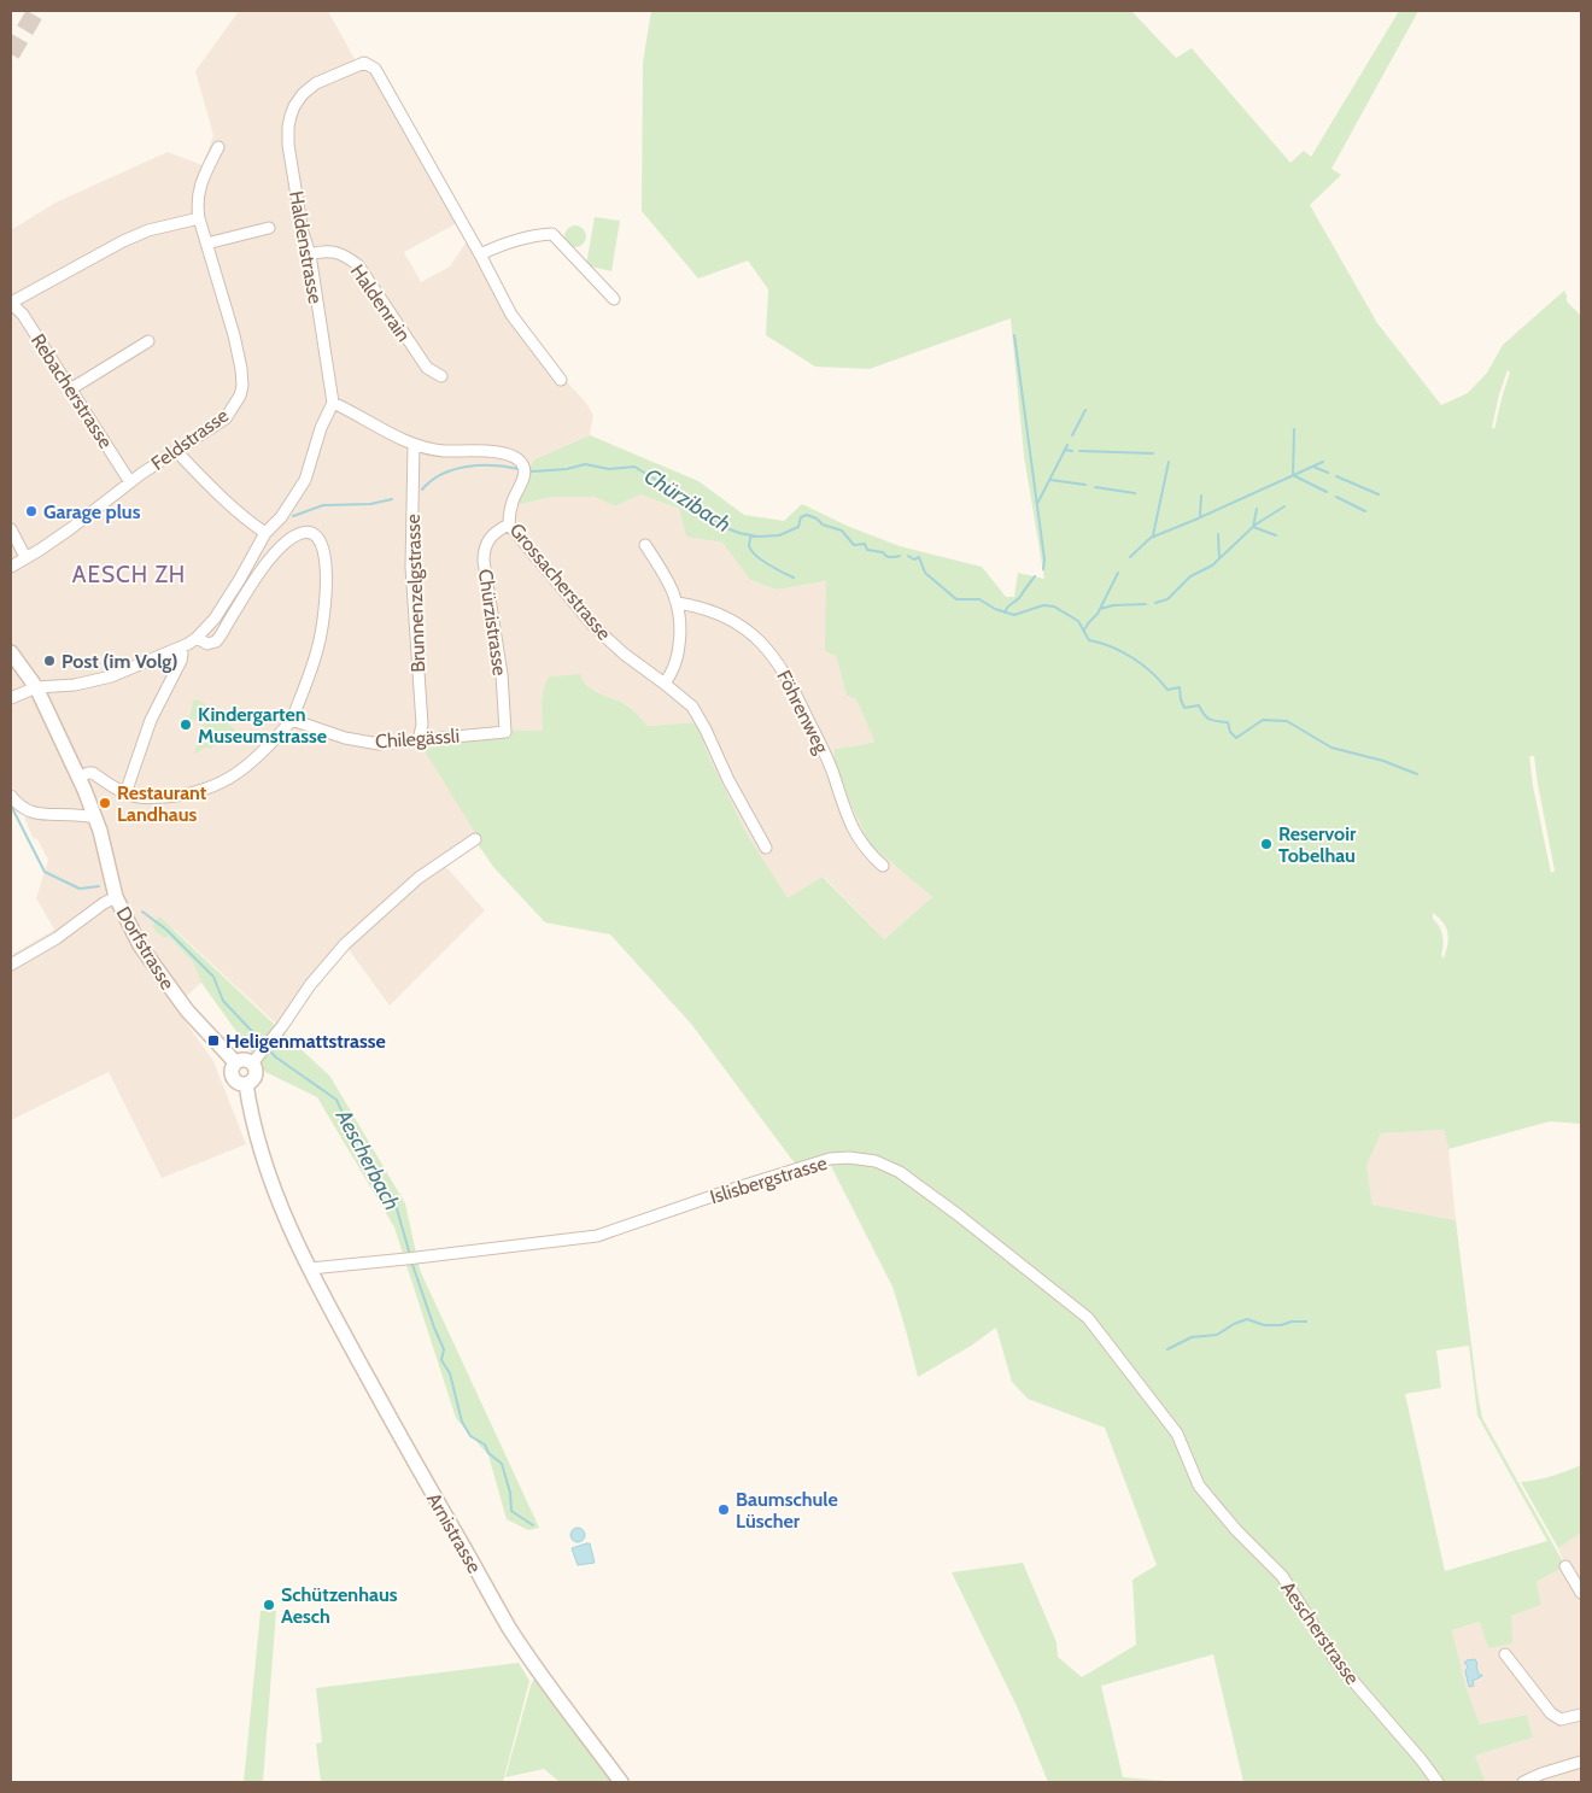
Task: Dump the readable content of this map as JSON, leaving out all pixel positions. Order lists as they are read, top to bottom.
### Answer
{
  "streets": {
    "street": [
      "Haldenstrasse",
      "Haldenrain",
      "Rebacherstrasse",
      "Feldstrasse",
      "Grossacherstrasse",
      "Brunnenzelgstrasse",
      "Chürzistrasse",
      "Föhrenweg",
      "Chilegässli",
      "Dorfstrasse",
      "Islisbergstrasse",
      "Arnistrasse",
      "Aescherstrasse"
    ]
  },
  "crossings": [
    ["Haldenstrasse", "Haldenrain"],
    ["Haldenstrasse", "Grossacherstrasse"],
    ["Rebacherstrasse", "Feldstrasse"],
    ["Grossacherstrasse", "Brunnenzelgstrasse"],
    ["Grossacherstrasse", "Chürzistrasse"],
    ["Brunnenzelgstrasse", "Chilegässli"],
    ["Chürzistrasse", "Chilegässli"],
    ["Islisbergstrasse", "Arnistrasse"],
    ["Islisbergstrasse", "Aescherstrasse"]
  ],
  "districts": ["AESCH ZH"],
  "water": ["Chürzibach", "Aescherbach"],
  "places": {
    "other": [
      "Garage plus",
      "Post (im Volg)",
      "Kindergarten Museumstrasse",
      "Restaurant Landhaus",
      "Reservoir Tobelhau",
      "Baumschule Lüscher",
      "Schützenhaus Aesch"
    ],
    "transit": ["Heligenmattstrasse"]
  }
}
